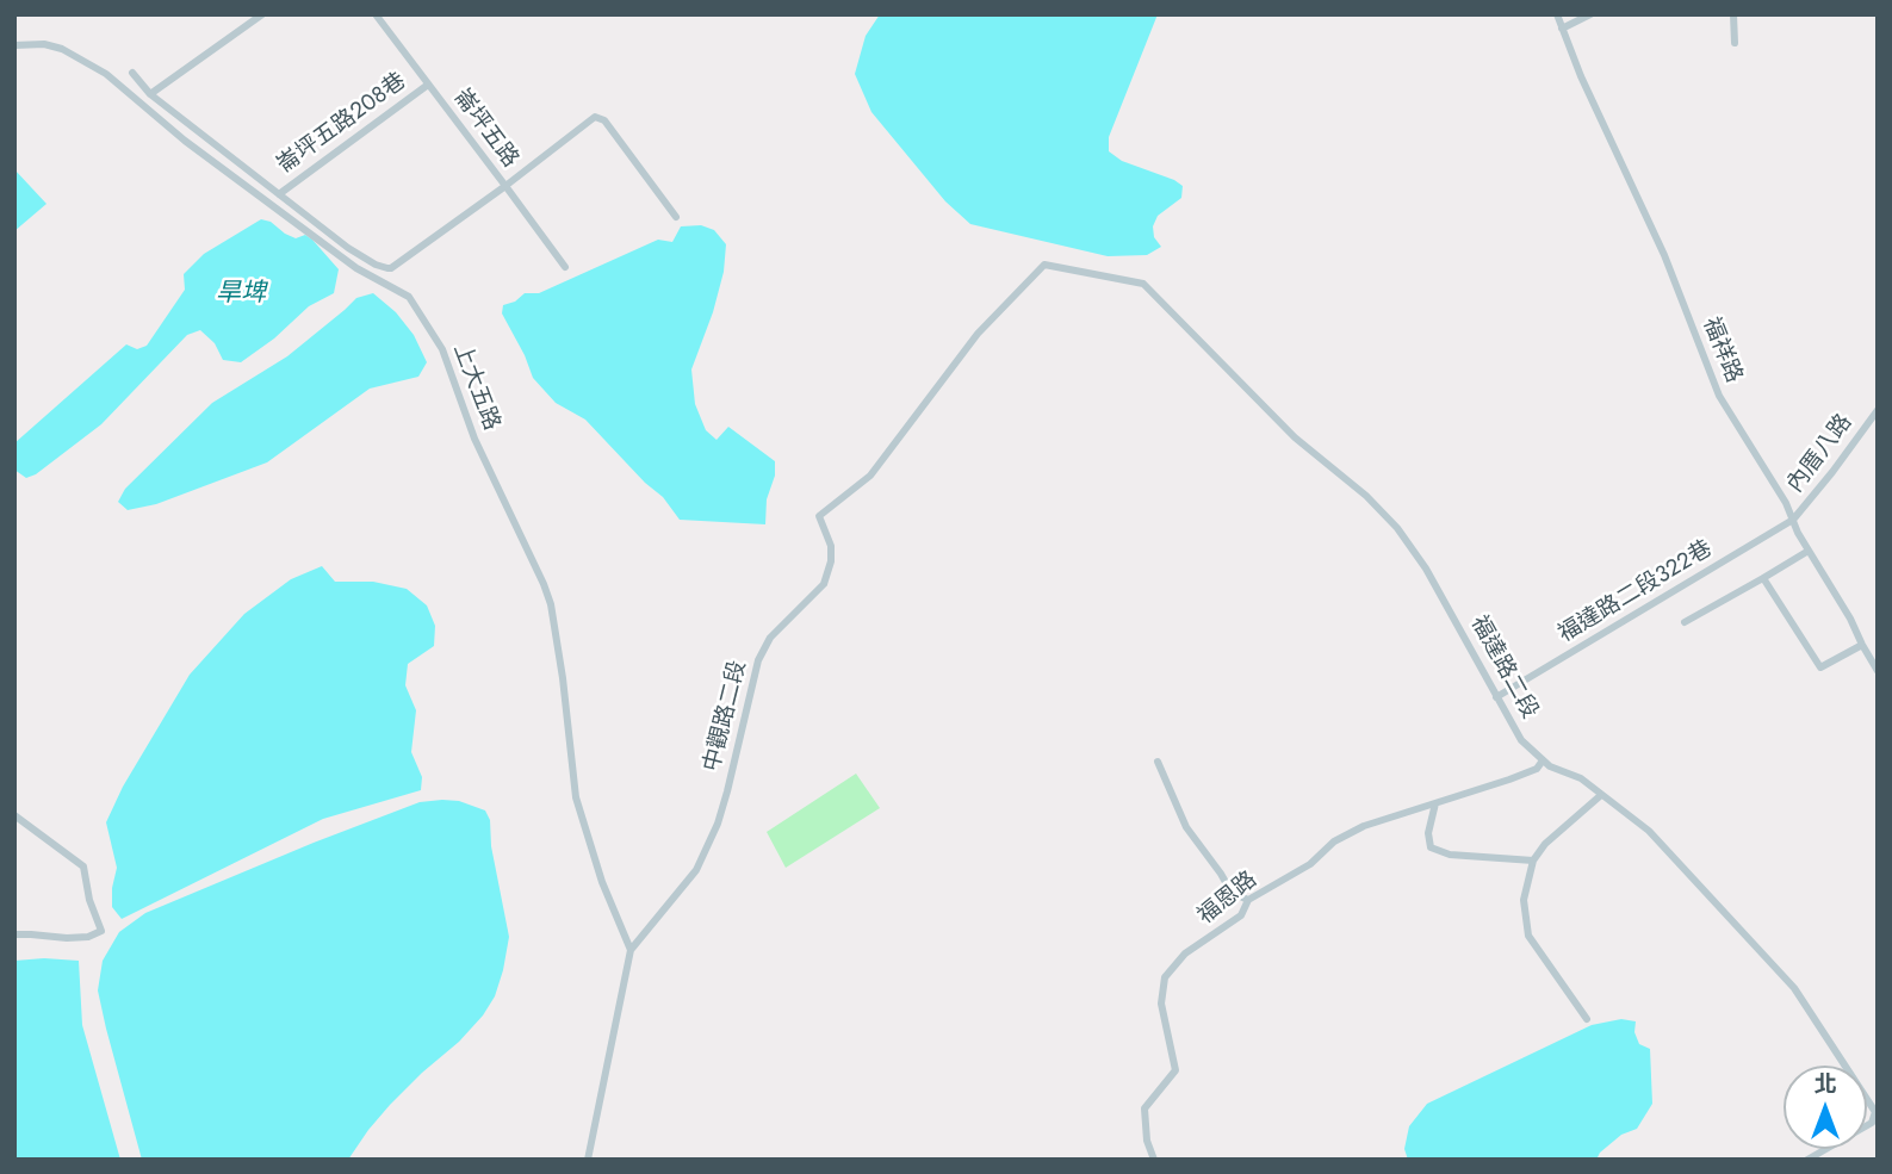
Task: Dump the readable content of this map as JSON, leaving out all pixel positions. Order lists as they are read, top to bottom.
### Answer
{
  "streets": {
    "street": [
      "崙坪五路208巷",
      "崙坪五路",
      "福祥路",
      "上大五路",
      "內厝八路",
      "福達路二段322巷",
      "福達路二段",
      "中觀路二段",
      "福恩路"
    ]
  },
  "crossings": [
    ["崙坪五路208巷", "崙坪五路"],
    ["福祥路", "內厝八路"],
    ["福祥路", "福達路二段322巷"],
    ["上大五路", "中觀路二段"],
    ["內厝八路", "福達路二段322巷"],
    ["福達路二段322巷", "福達路二段"],
    ["福達路二段", "中觀路二段"],
    ["福達路二段", "福恩路"]
  ],
  "water": ["旱埤"],
  "north": "top"
}
